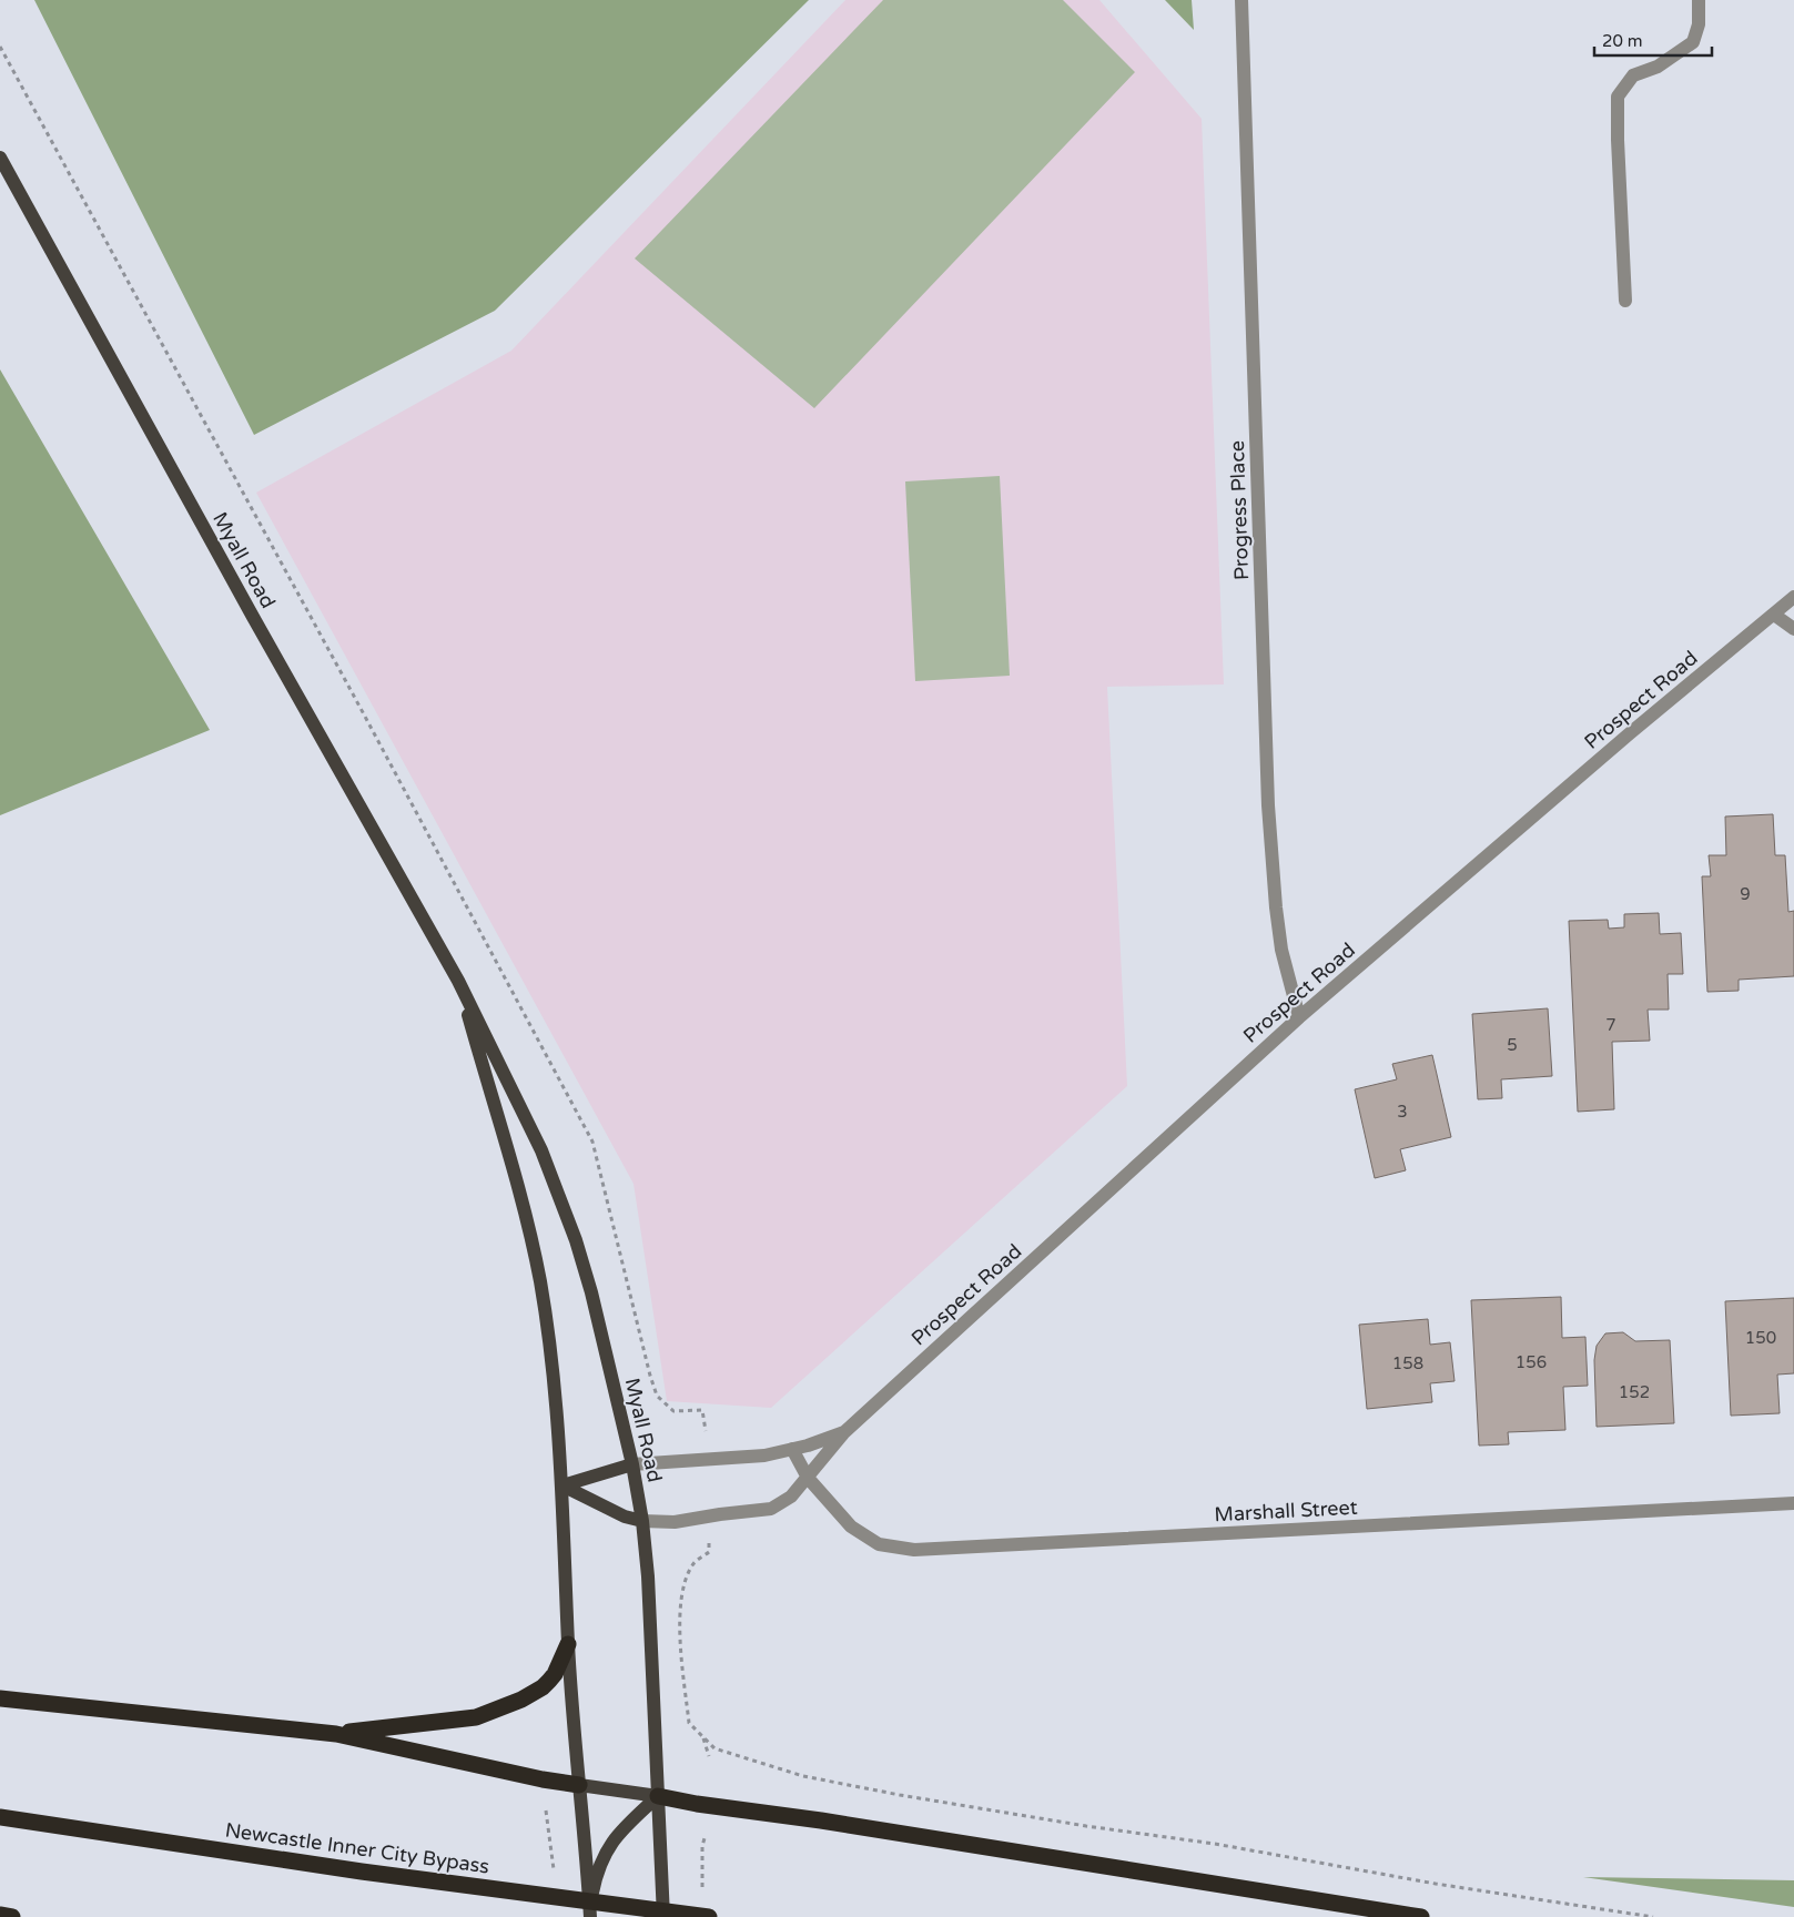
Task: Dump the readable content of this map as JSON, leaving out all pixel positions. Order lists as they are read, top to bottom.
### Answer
{
  "streets": {
    "highway": ["Newcastle Inner City Bypass"],
    "main road": ["Myall Road"],
    "street": ["Progress Place", "Prospect Road", "Marshall Street"]
  },
  "crossings": [
    ["Progress Place", "Prospect Road"],
    ["Myall Road", "Prospect Road"],
    ["Prospect Road", "Marshall Street"]
  ],
  "house_numbers": [
    "9",
    "7",
    "5",
    "3",
    "150",
    "156",
    "158",
    "152"
  ],
  "scale_bar": "20 m"
}
